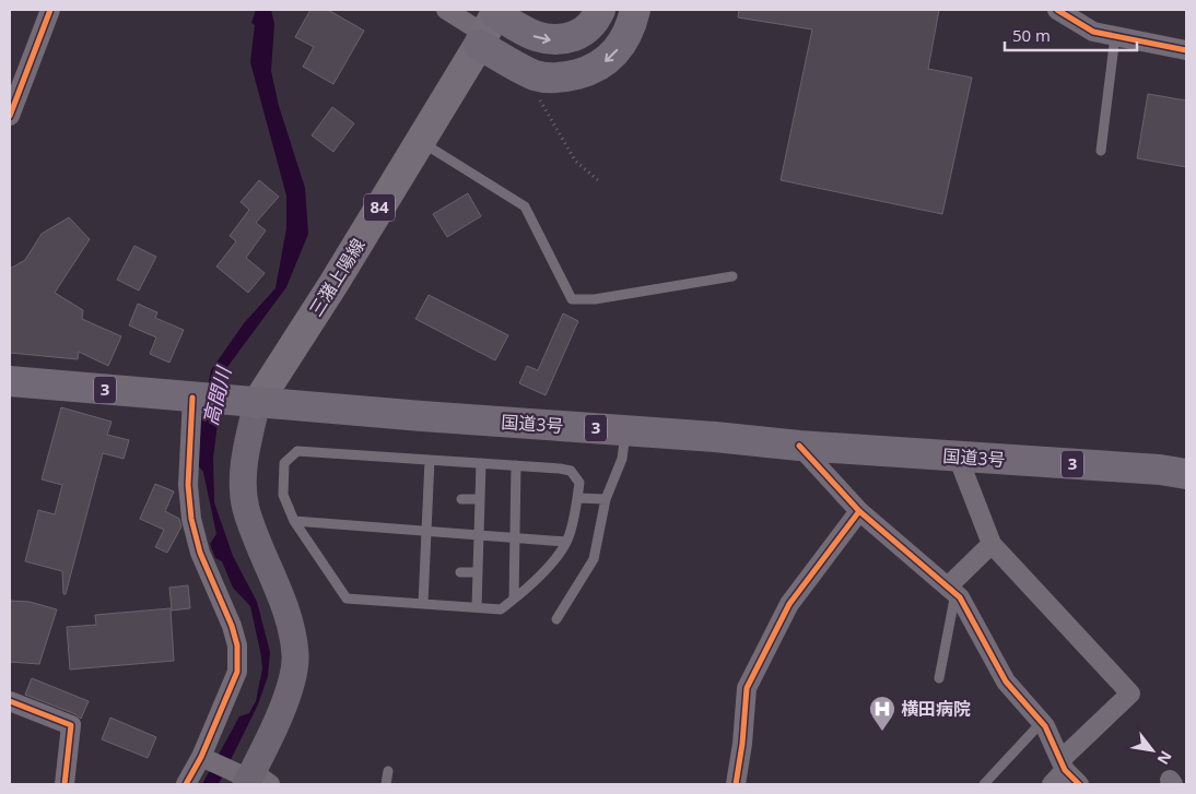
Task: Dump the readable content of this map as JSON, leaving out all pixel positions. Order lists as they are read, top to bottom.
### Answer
{
  "streets": {
    "highway": ["3", "国道3号"],
    "main road": ["84", "三潴上陽線"]
  },
  "crossings": [
    ["三潴上陽線", "国道3号"]
  ],
  "water": ["高間川"],
  "places": {
    "hospital": ["横田病院"]
  },
  "scale_bar": "50 m",
  "north": "bottom right"
}
